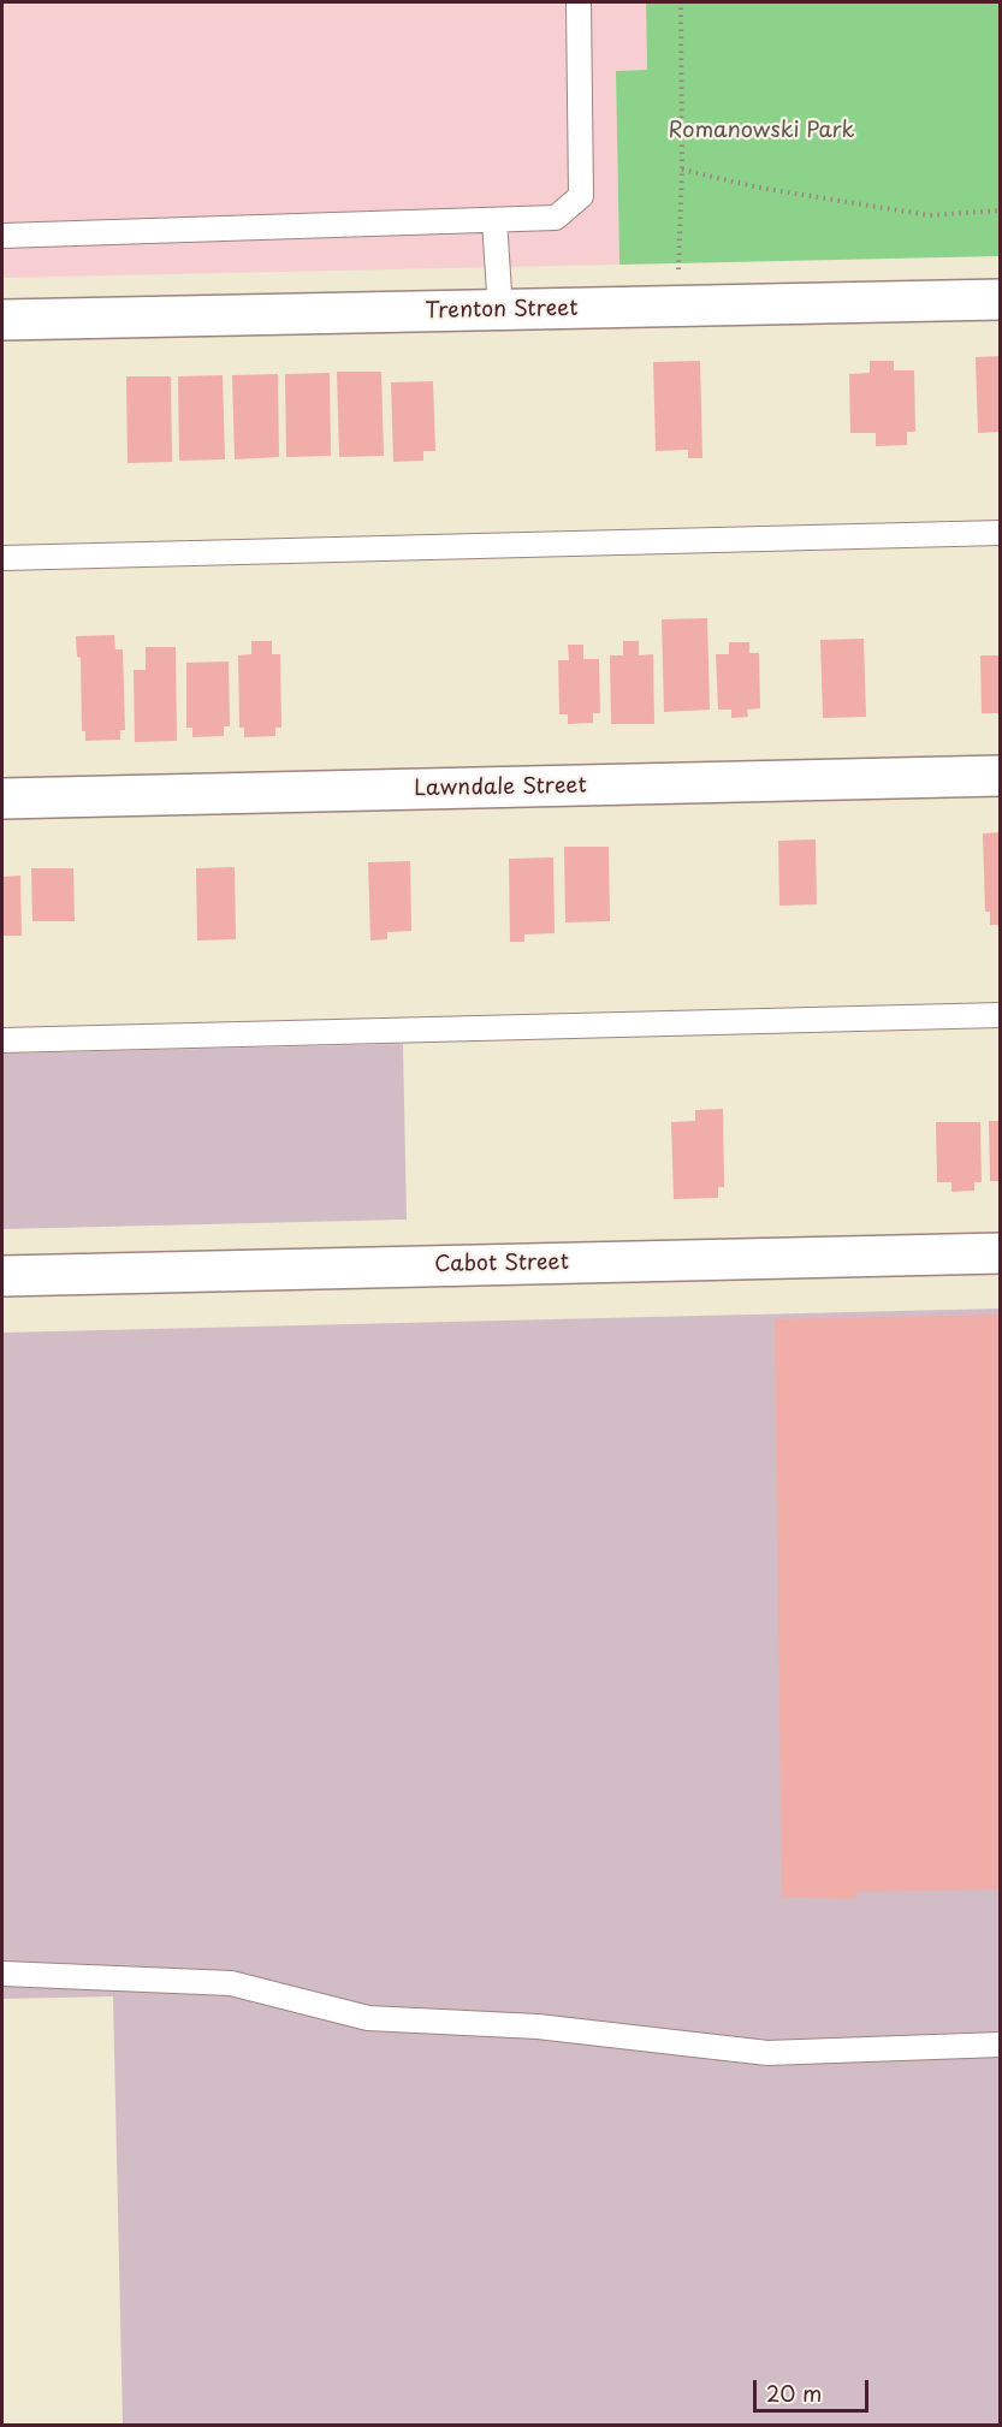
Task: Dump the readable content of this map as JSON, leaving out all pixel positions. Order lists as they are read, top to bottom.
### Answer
{
  "streets": {
    "street": ["Trenton Street", "Lawndale Street", "Cabot Street"]
  },
  "parks": ["Romanowski Park"],
  "scale_bar": "20 m"
}
